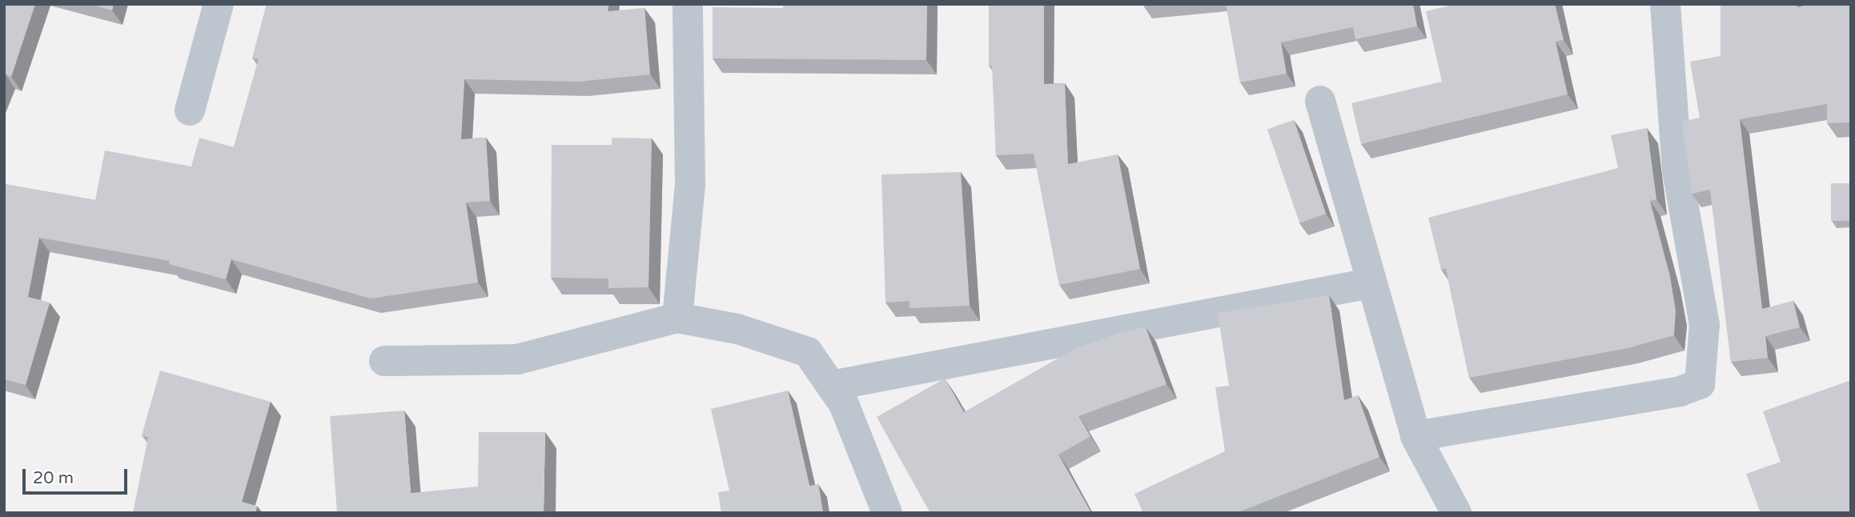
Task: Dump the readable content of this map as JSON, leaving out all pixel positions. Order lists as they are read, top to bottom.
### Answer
{
  "scale_bar": "20 m"
}
